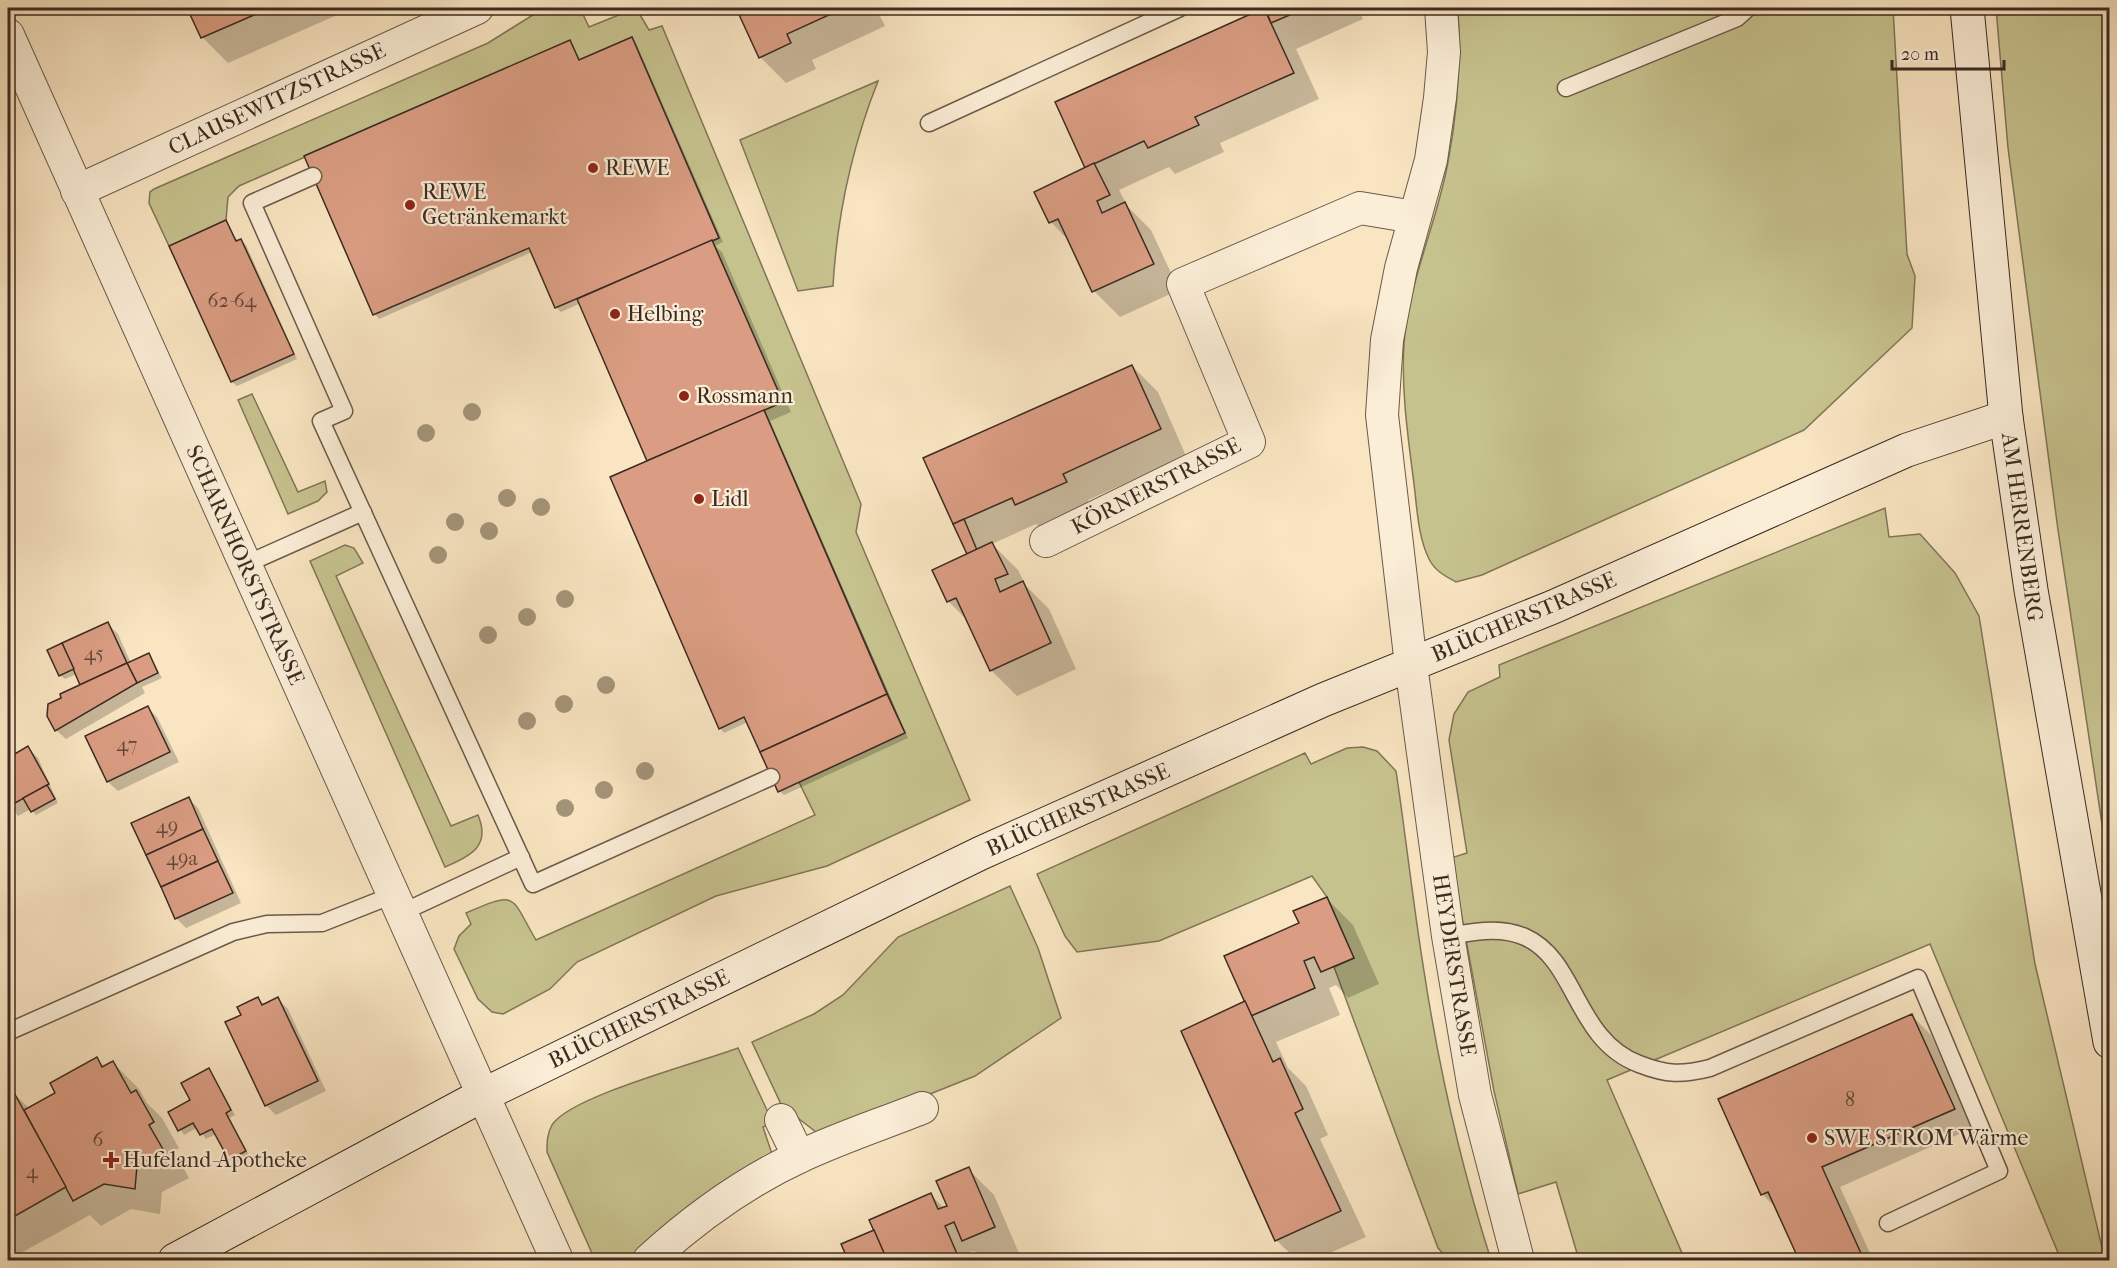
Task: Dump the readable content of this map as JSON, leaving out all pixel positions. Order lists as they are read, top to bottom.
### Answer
{
  "streets": {
    "street": [
      "CLAUSEWITZSTRASSE",
      "KÖRNERSTRASSE",
      "AM HERRENBERG",
      "SCHARNHORSTSTRASSE",
      "BLÜCHERSTRASSE",
      "HEYDERSTRASSE"
    ]
  },
  "crossings": [
    ["CLAUSEWITZSTRASSE", "SCHARNHORSTSTRASSE"],
    ["AM HERRENBERG", "BLÜCHERSTRASSE"],
    ["SCHARNHORSTSTRASSE", "BLÜCHERSTRASSE"],
    ["BLÜCHERSTRASSE", "HEYDERSTRASSE"]
  ],
  "places": {
    "other": [
      "REWE",
      "REWE Getränkemarkt",
      "Helbing",
      "Rossmann",
      "Lidl",
      "SWE STROM Wärme"
    ],
    "health": ["Hufeland-Apotheke"]
  },
  "house_numbers": [
    "62-64",
    "45",
    "47",
    "49",
    "49a",
    "8",
    "6",
    "4"
  ],
  "scale_bar": "20 m"
}
